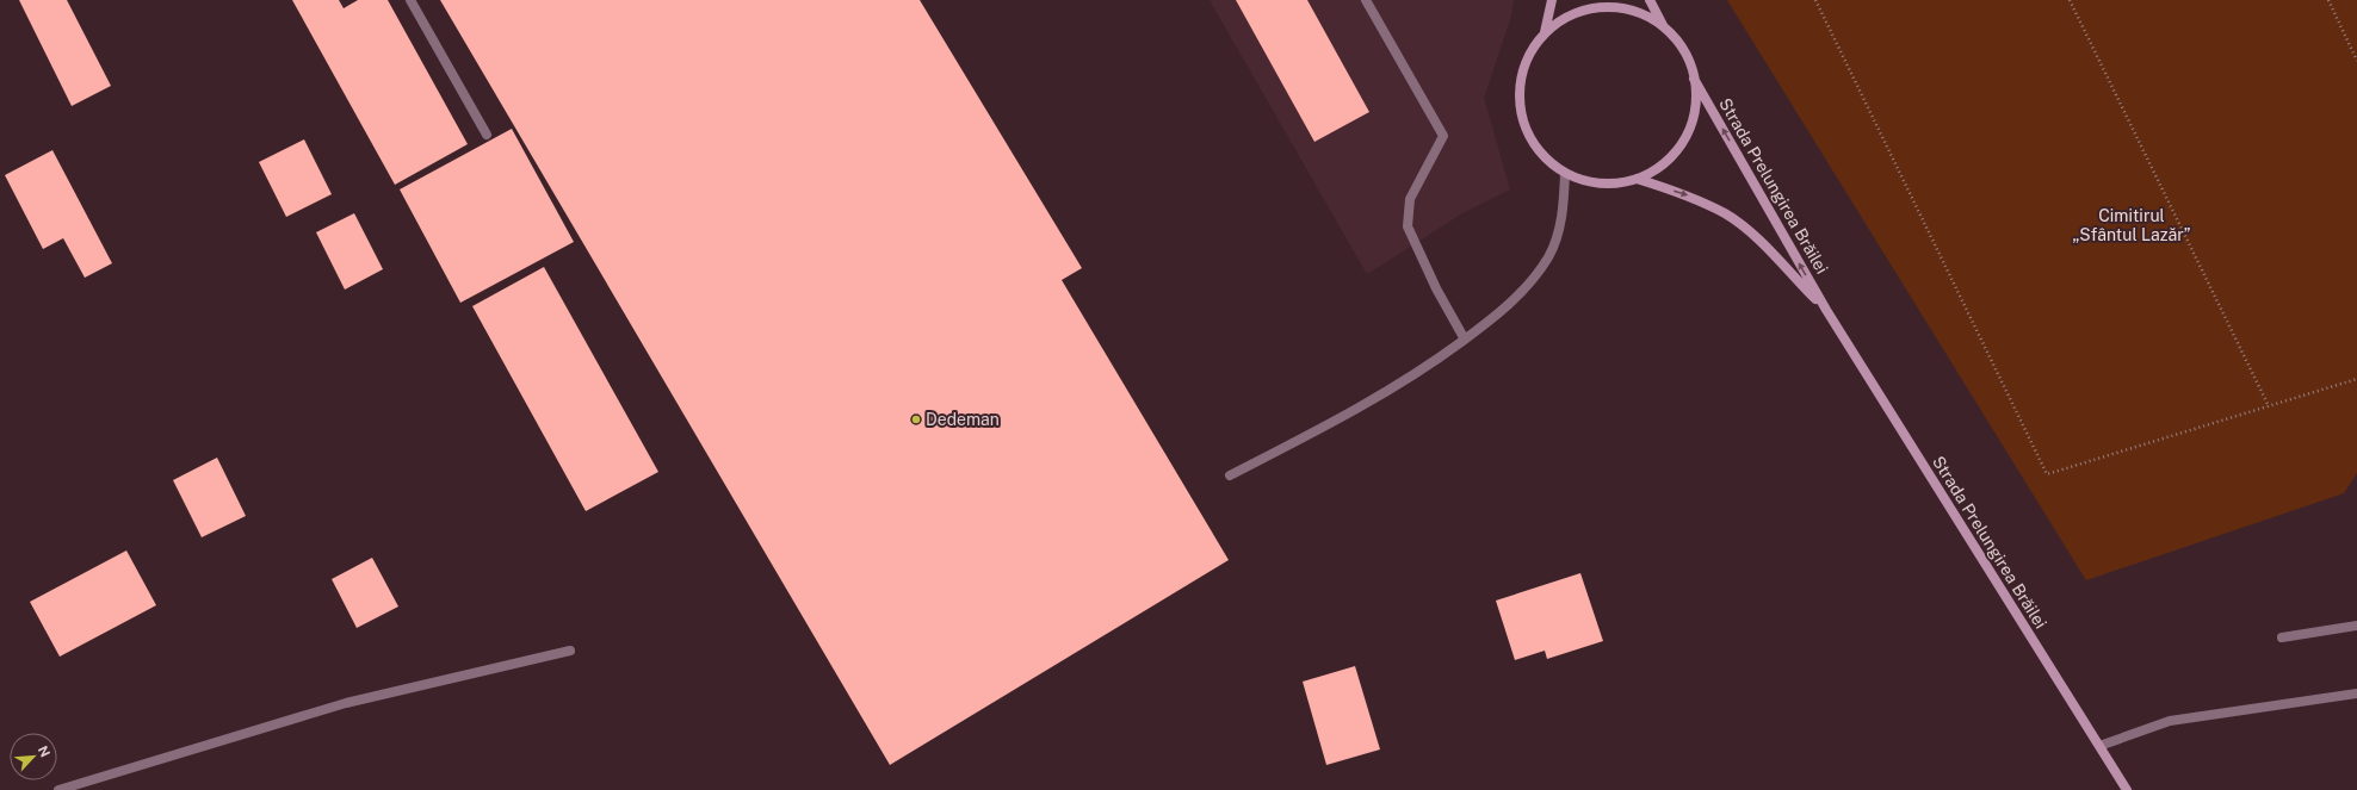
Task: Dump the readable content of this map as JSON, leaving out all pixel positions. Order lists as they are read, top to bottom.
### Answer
{
  "streets": {
    "main road": ["Strada Prelungirea Brăilei"]
  },
  "parks": ["Cimitirul „Sfântul Lazăr”"],
  "places": ["Dedeman"],
  "north": "top right"
}
